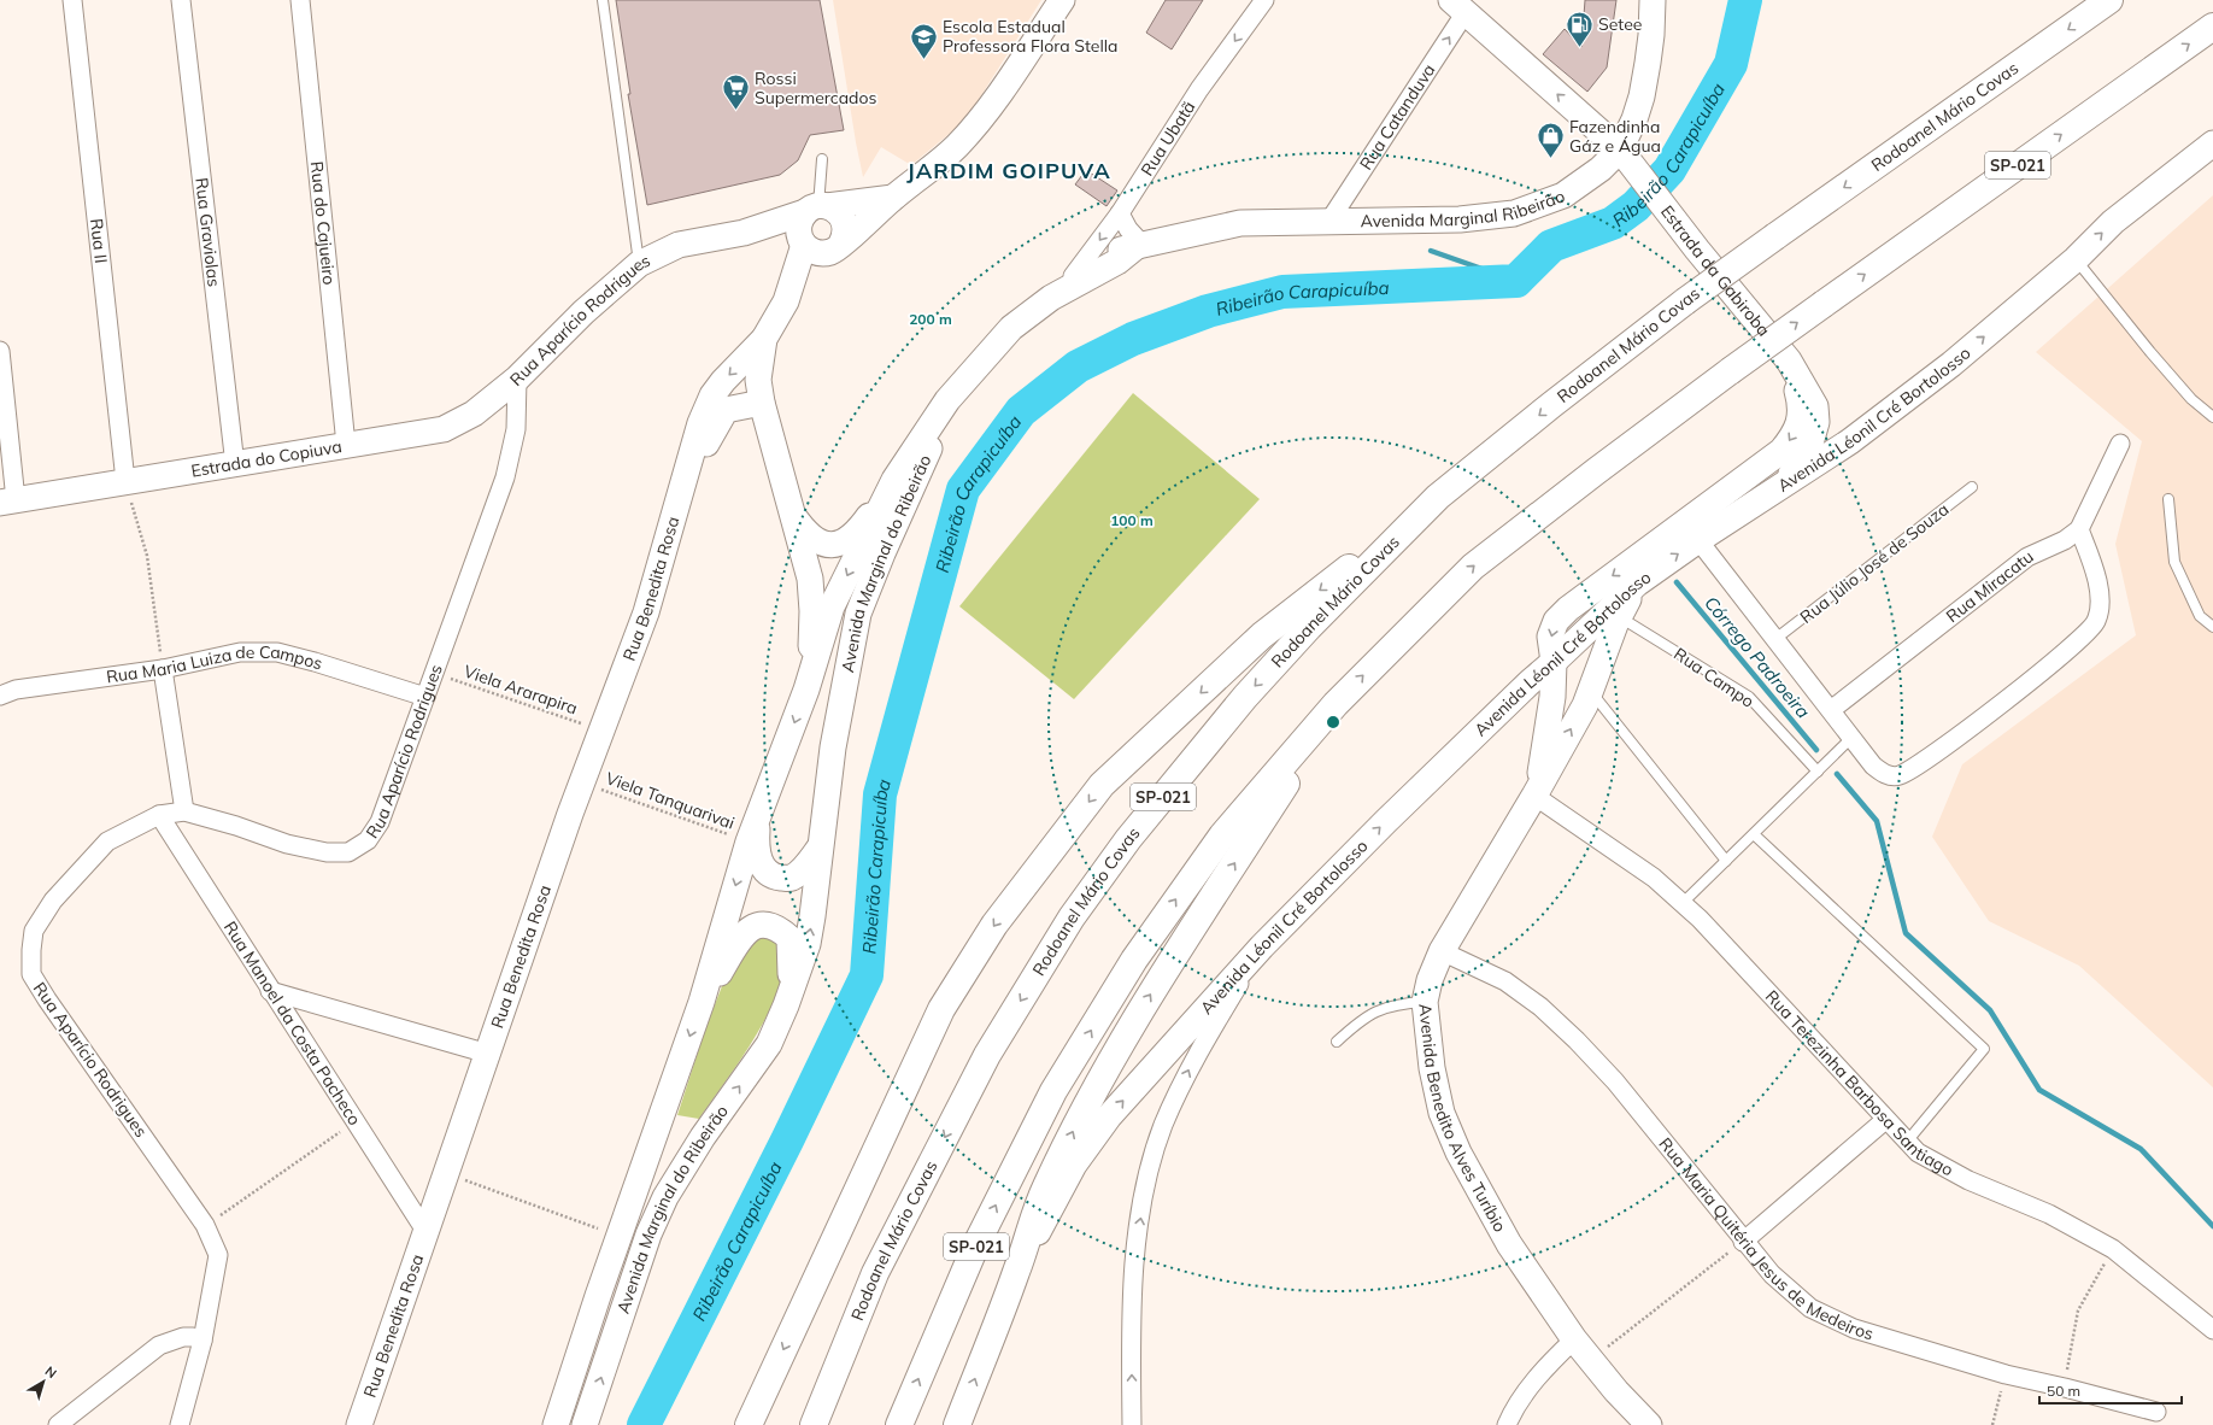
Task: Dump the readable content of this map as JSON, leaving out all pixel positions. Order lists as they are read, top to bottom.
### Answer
{
  "streets": {
    "highway": ["Rodoanel Mário Covas", "SP-021"],
    "main road": [
      "Avenida Marginal Ribeirão",
      "Estrada da Gabiroba",
      "Rua Aparício Rodrigues",
      "Avenida Léonil Cré Bortolosso",
      "Estrada do Copiuva",
      "Avenida Marginal do Ribeirão",
      "Rua Benedita Rosa",
      "Avenida Benedito Alves Turíbio"
    ],
    "street": [
      "Rua Catanduva",
      "Rua Ubatã",
      "Rua do Cajueiro",
      "Rua Graviolas",
      "Rua II",
      "Rua Miracatu",
      "Rua Maria Luiza de Campos",
      "Rua Manoel da Costa Pacheco",
      "Rua Terezinha Barbosa Santiago",
      "Rua Maria Quitéria Jesus de Medeiros"
    ],
    "lane": ["Rua Júlio José de Souza", "Rua Campo"],
    "path": ["Viela Ararapira", "Viela Tanquarivai"]
  },
  "crossings": [
    ["Rua Catanduva", "Avenida Marginal Ribeirão"],
    ["Rua Catanduva", "Estrada da Gabiroba"],
    ["Rua Ubatã", "Avenida Marginal Ribeirão"],
    ["Avenida Marginal Ribeirão", "Estrada da Gabiroba"],
    ["Rua do Cajueiro", "Estrada do Copiuva"],
    ["Rua Graviolas", "Estrada do Copiuva"],
    ["Rua II", "Estrada do Copiuva"],
    ["Estrada da Gabiroba", "Avenida Léonil Cré Bortolosso"],
    ["Estrada da Gabiroba", "Avenida Benedito Alves Turíbio"],
    ["Rua Aparício Rodrigues", "Estrada do Copiuva"],
    ["Rua Aparício Rodrigues", "Rua Benedita Rosa"],
    ["Rua Aparício Rodrigues", "Rua Maria Luiza de Campos"],
    ["Rua Aparício Rodrigues", "Viela Ararapira"],
    ["Rua Aparício Rodrigues", "Rua Manoel da Costa Pacheco"],
    ["Avenida Léonil Cré Bortolosso", "Avenida Benedito Alves Turíbio"],
    ["Avenida Marginal do Ribeirão", "Viela Tanquarivai"],
    ["Rua Benedita Rosa", "Viela Ararapira"],
    ["Rua Benedita Rosa", "Viela Tanquarivai"],
    ["Rua Benedita Rosa", "Rua Manoel da Costa Pacheco"],
    ["Rua Campo", "Avenida Benedito Alves Turíbio"],
    ["Rua Terezinha Barbosa Santiago", "Avenida Benedito Alves Turíbio"],
    ["Avenida Benedito Alves Turíbio", "Rua Maria Quitéria Jesus de Medeiros"]
  ],
  "one_way": ["Rua Catanduva", "Rua Ubatã", "Avenida Léonil Cré Bortolosso"],
  "districts": ["JARDIM GOIPUVA"],
  "water": ["Ribeirão Carapicuíba", "Córrego Padroeira"],
  "places": {
    "fuel station": ["Setee"],
    "school or university": ["Escola Estadual Professora Flora Stella"],
    "supermarket": ["Rossi Supermercados"],
    "shop": ["Fazendinha Gáz e Água"]
  },
  "scale_bar": "50 m",
  "north": "top right",
  "rings": ["200 m", "100 m"]
}
